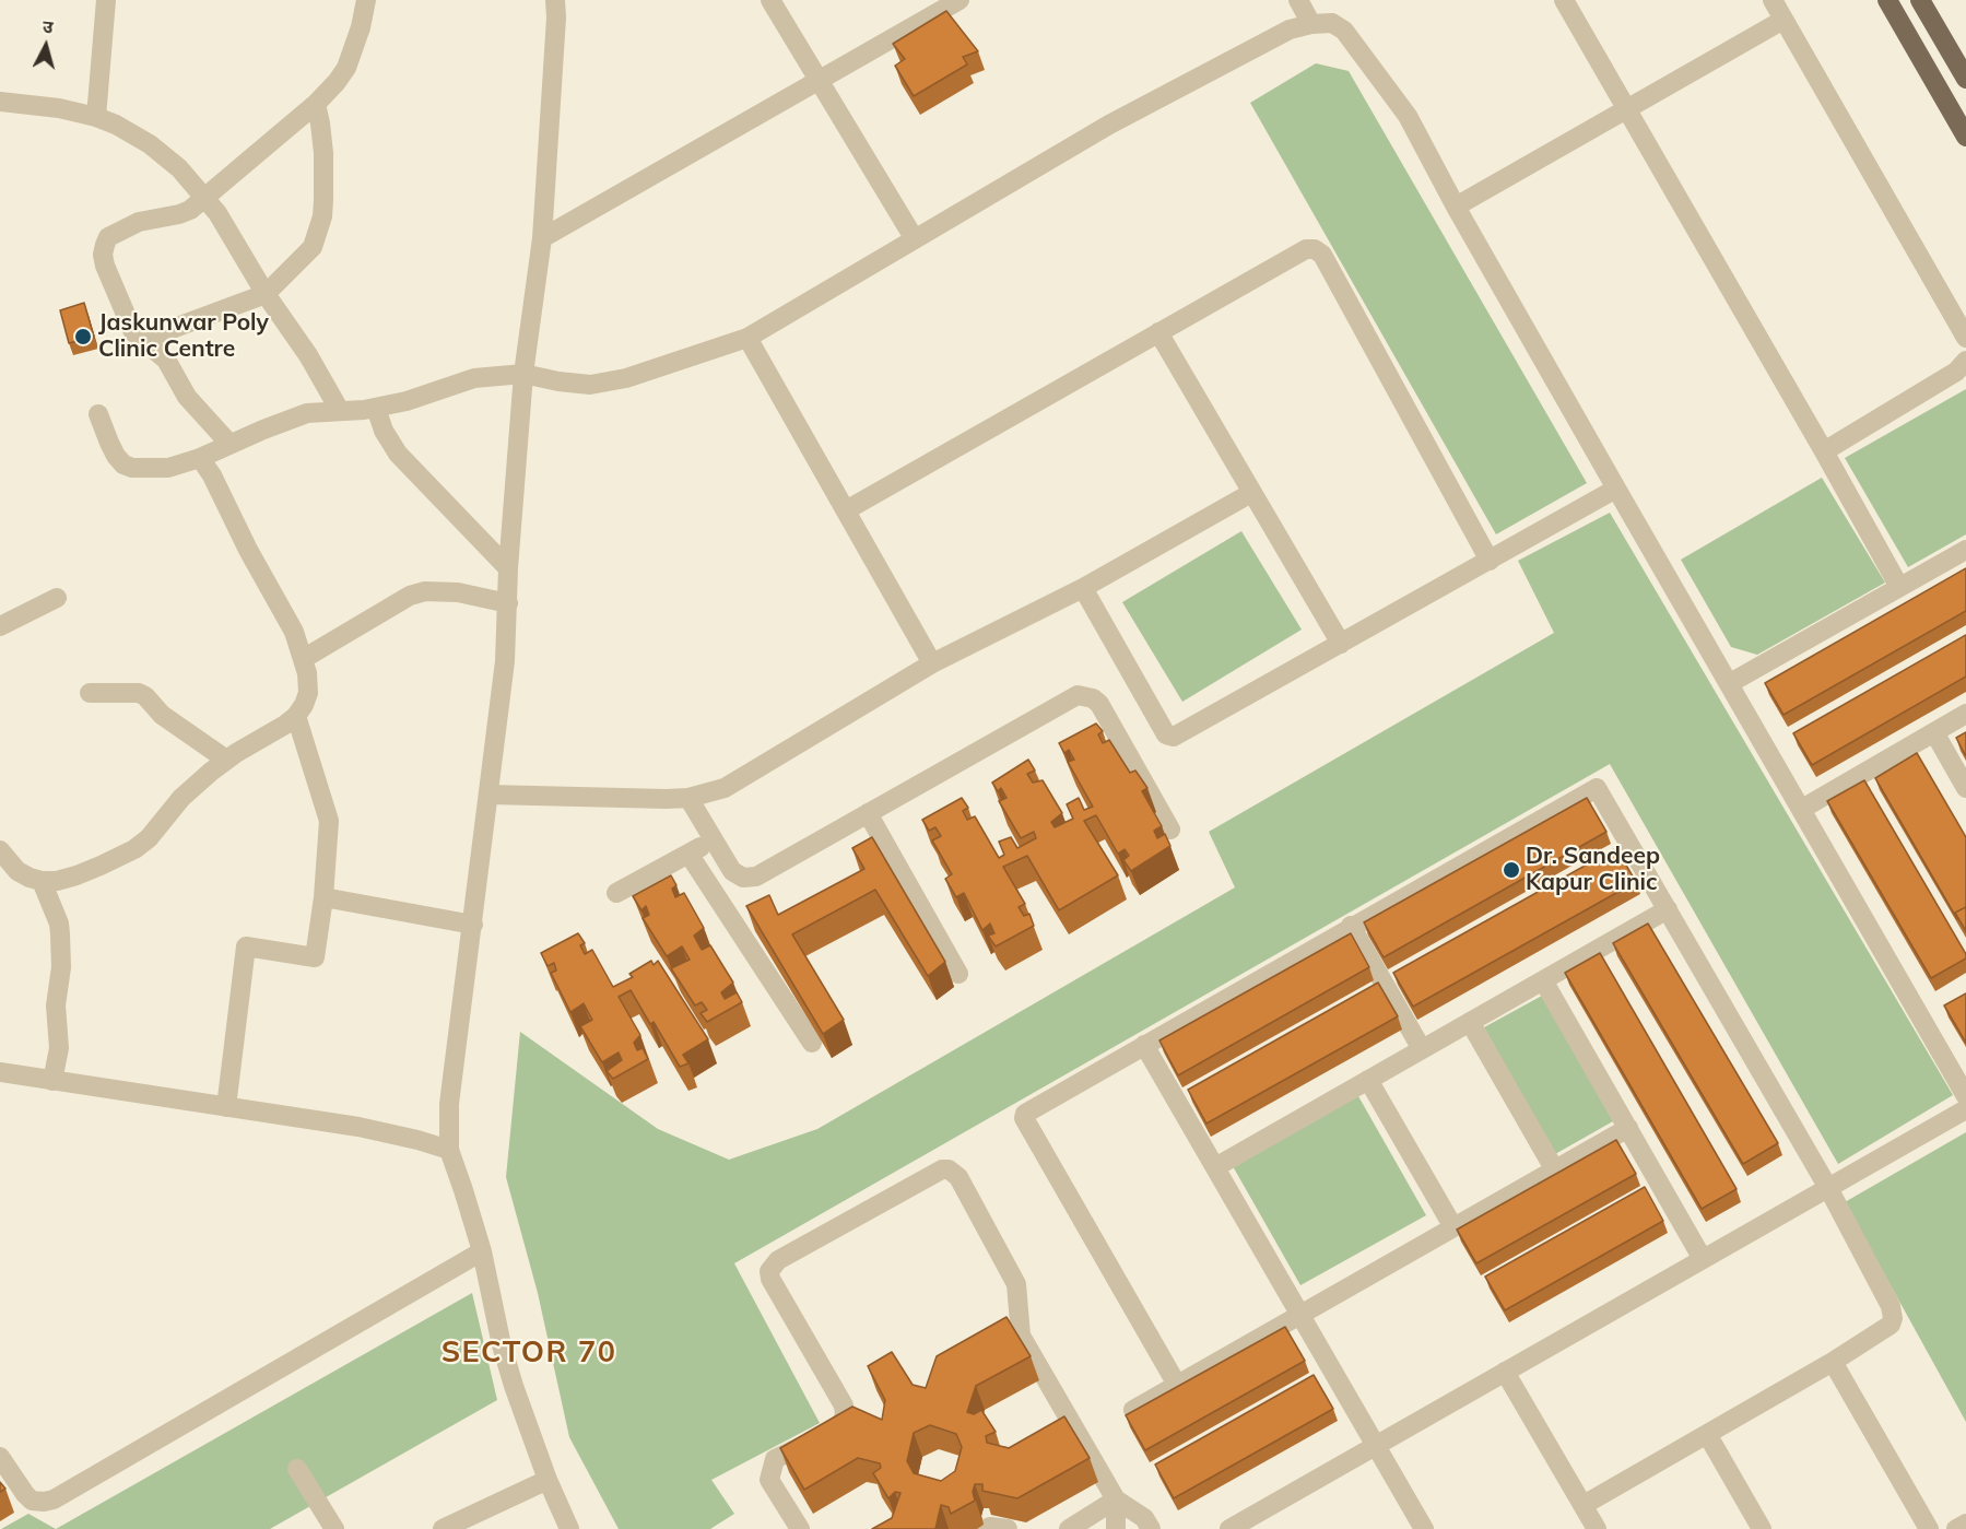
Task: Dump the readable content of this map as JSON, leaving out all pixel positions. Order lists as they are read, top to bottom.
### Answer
{
  "districts": ["SECTOR 70"],
  "places": ["Jaskunwar Poly Clinic Centre", "Dr. Sandeep Kapur Clinic"],
  "north": "top"
}
